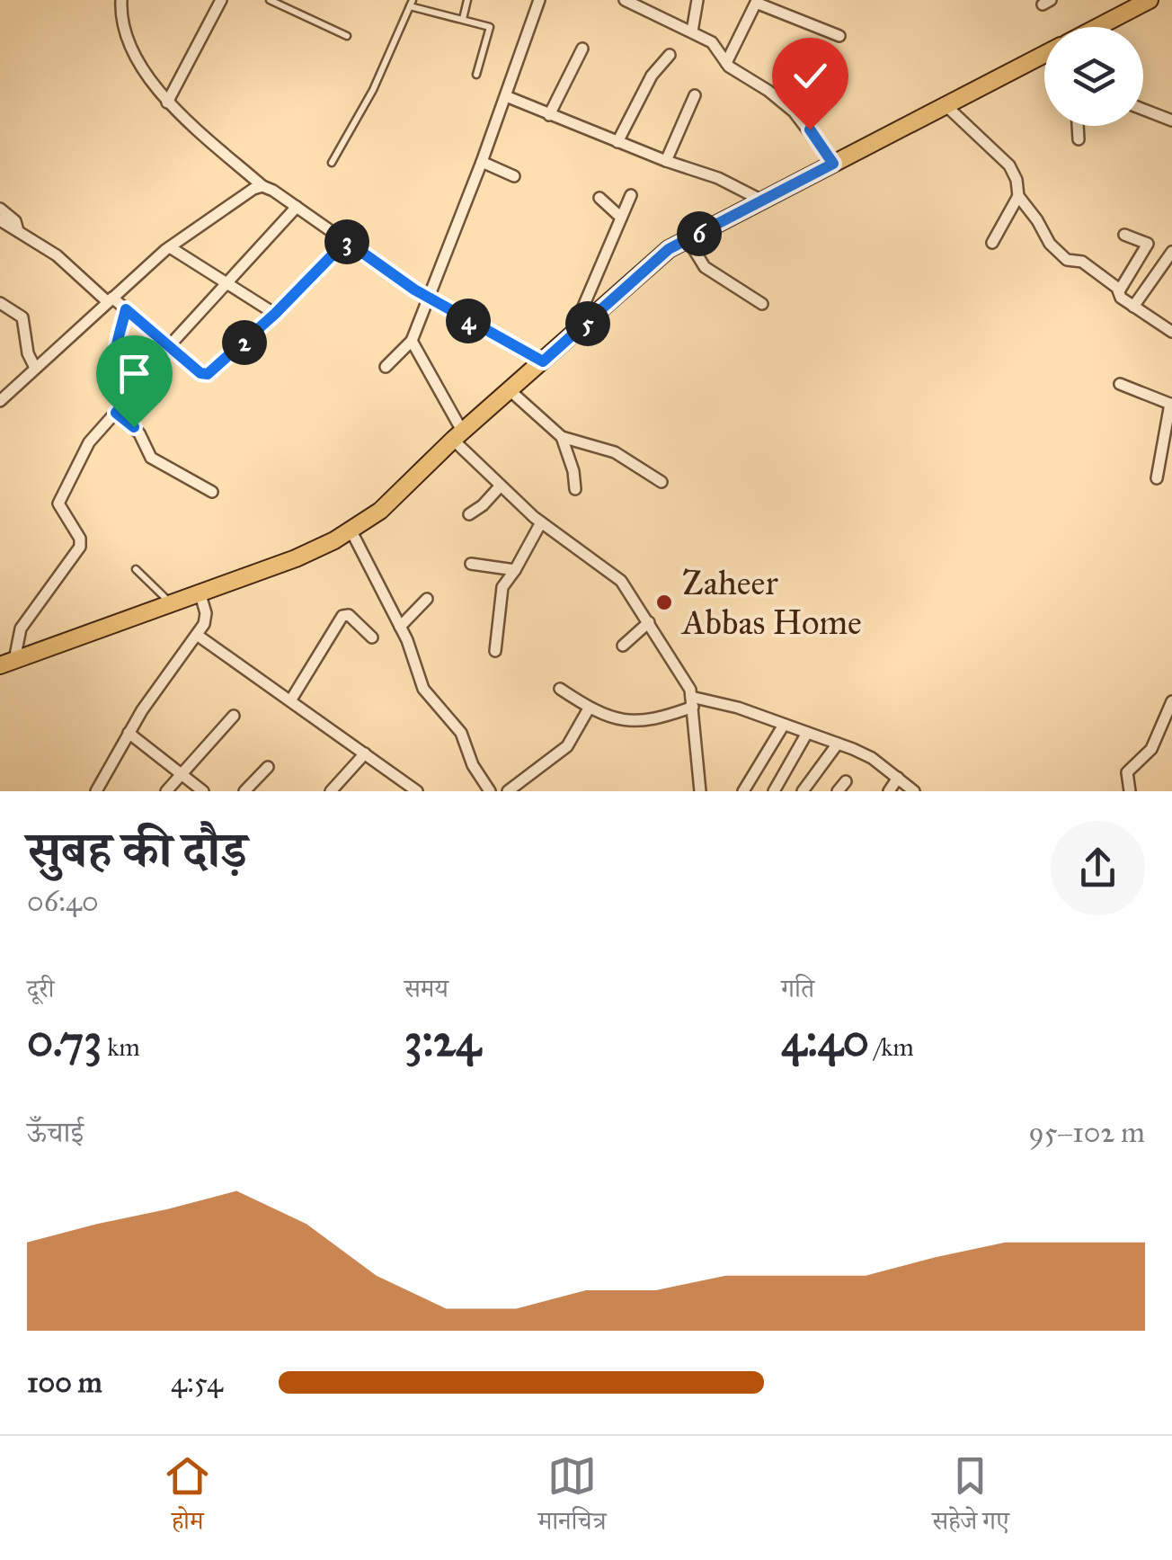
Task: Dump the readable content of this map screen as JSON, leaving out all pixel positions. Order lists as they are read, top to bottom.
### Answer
{
  "places": ["Zaheer Abbas Home"],
  "page": {
    "pins": [
      "6",
      "3",
      "4",
      "5",
      "2"
    ],
    "heading": ["सुबह की दौड़", "06:40"],
    "stats": [
      ["दूरी", "0.73 km"],
      ["समय", "3:24"],
      ["गति", "4:40 /km"]
    ],
    "chart": ["ऊँचाई", "95–102 m"],
    "list": [
      {
        "name": "100 m",
        "note": "4:54"
      }
    ],
    "tabs": ["होम", "मानचित्र", "सहेजे गए"]
  }
}
